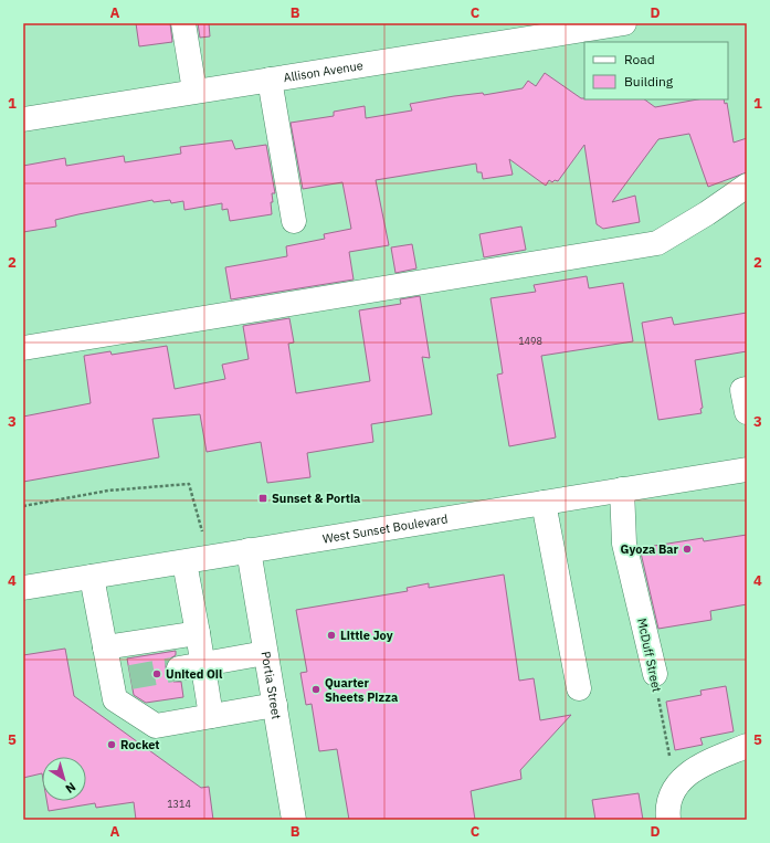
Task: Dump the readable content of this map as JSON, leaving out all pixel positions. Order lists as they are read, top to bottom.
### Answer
{
  "streets": {
    "street": [
      "Allison Avenue",
      "West Sunset Boulevard",
      "McDuff Street",
      "Portia Street"
    ]
  },
  "crossings": [
    ["West Sunset Boulevard", "McDuff Street"],
    ["West Sunset Boulevard", "Portia Street"]
  ],
  "places": {
    "transit": ["Sunset & Portia"],
    "other": [
      "Gyoza Bar",
      "Little Joy",
      "United Oil",
      "Quarter Sheets Pizza",
      "Rocket"
    ]
  },
  "house_numbers": ["1498", "1314"],
  "legend": ["Road", "Building"],
  "north": "bottom right",
  "grid": {
    "columns": [
      "A",
      "B",
      "C",
      "D"
    ],
    "rows": [
      "1",
      "2",
      "3",
      "4",
      "5"
    ]
  }
}
